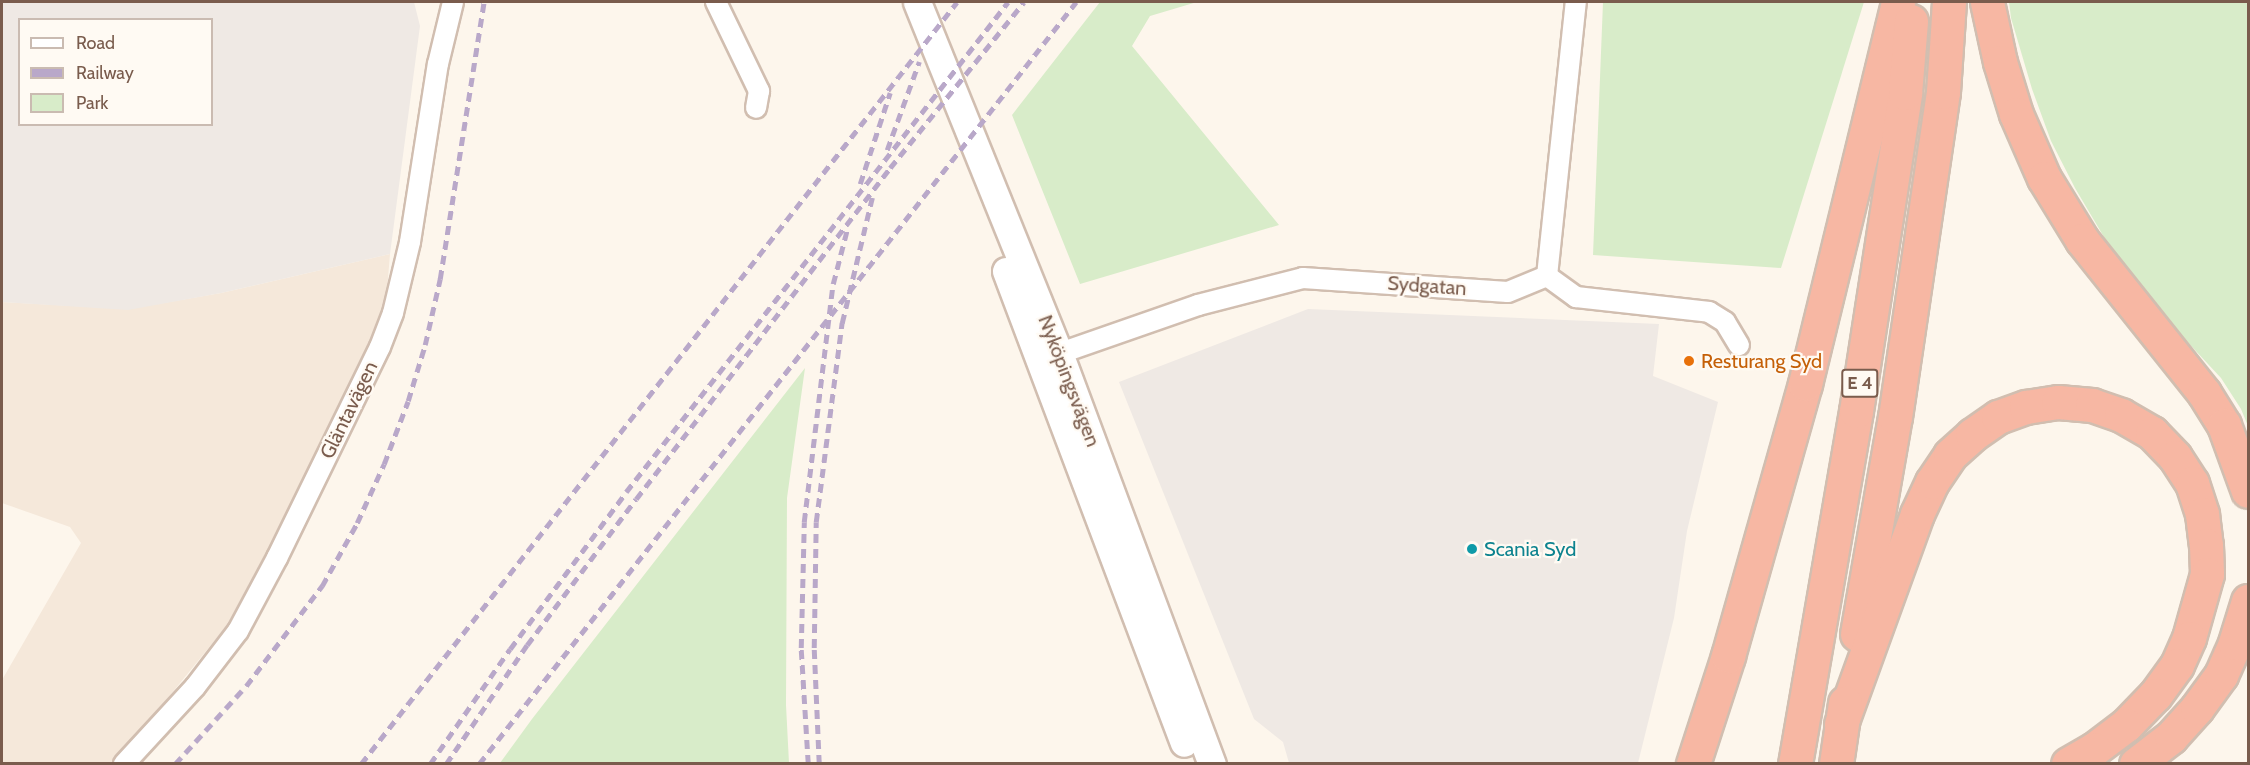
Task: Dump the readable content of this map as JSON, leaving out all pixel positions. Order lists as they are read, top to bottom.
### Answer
{
  "streets": {
    "highway": ["E 4"],
    "main road": ["Nyköpingsvägen"],
    "street": ["Sydgatan", "Gläntavägen"]
  },
  "crossings": [
    ["Sydgatan", "Nyköpingsvägen"]
  ],
  "places": ["Resturang Syd", "Scania Syd"],
  "legend": ["Road", "Railway", "Park"]
}
